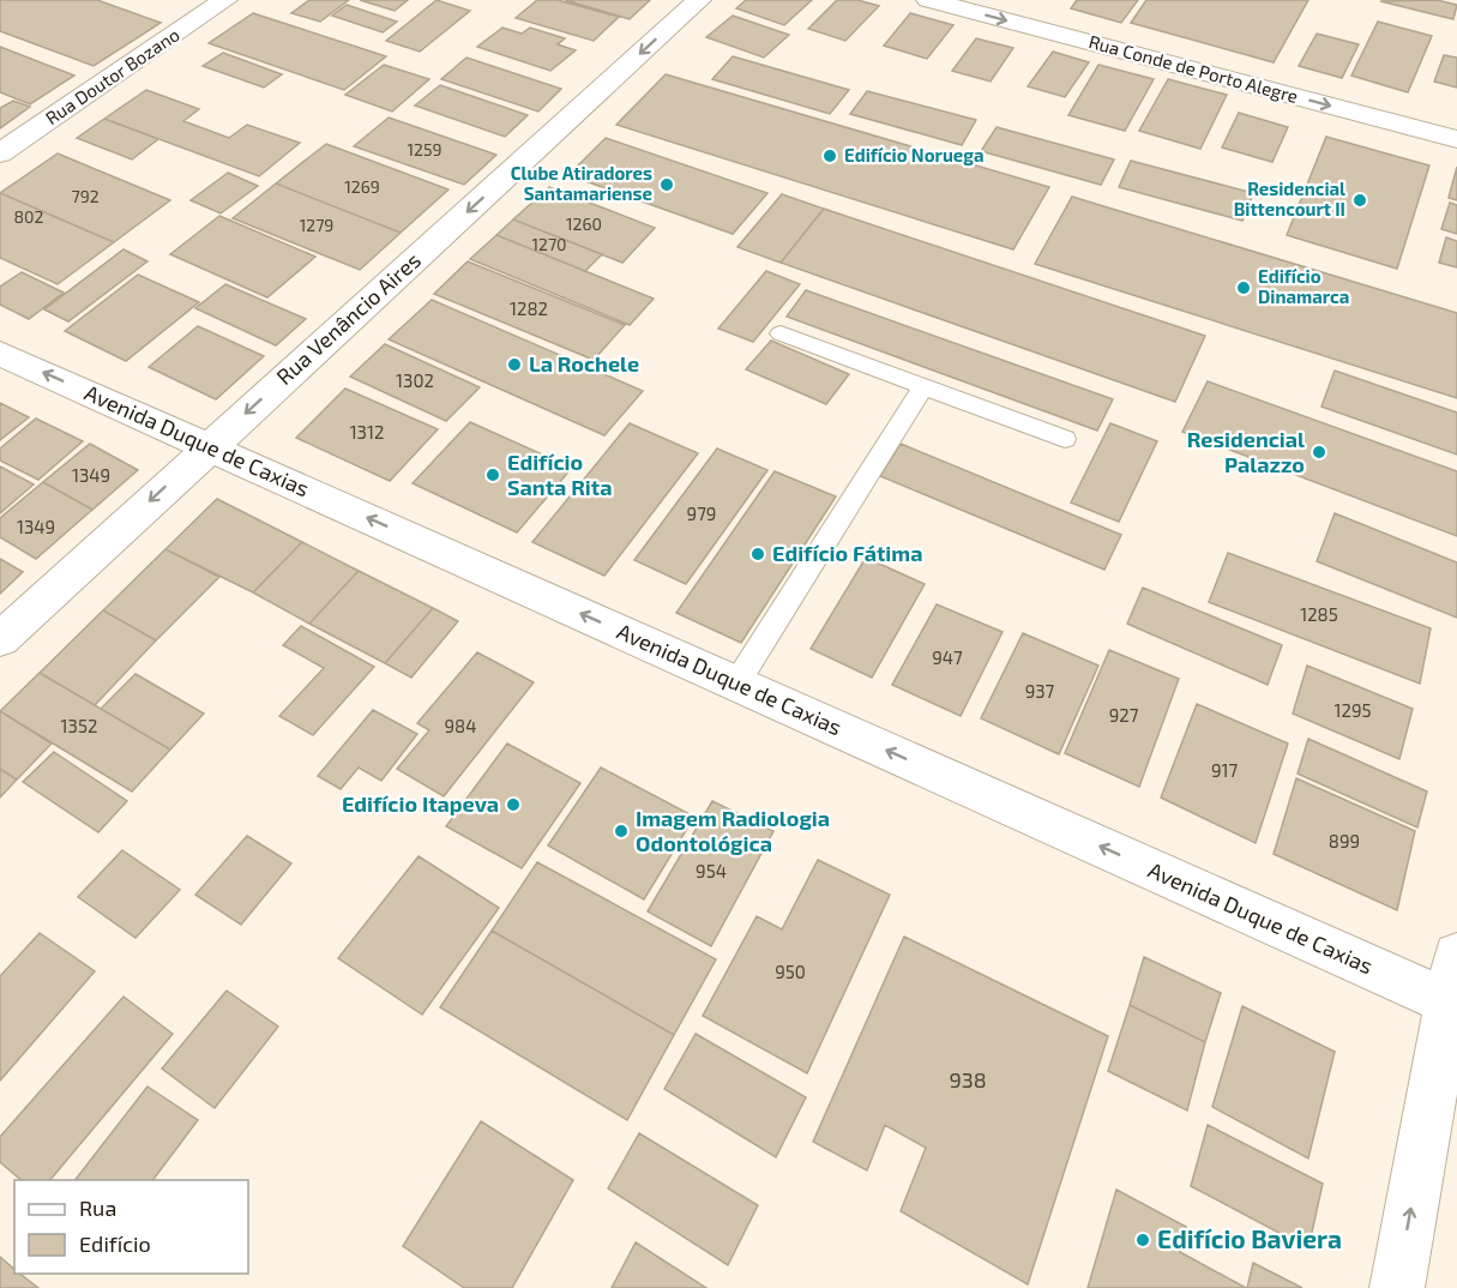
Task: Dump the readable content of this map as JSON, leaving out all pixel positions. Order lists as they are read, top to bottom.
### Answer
{
  "streets": {
    "street": [
      "Rua Conde de Porto Alegre",
      "Rua Doutor Bozano",
      "Rua Venâncio Aires",
      "Avenida Duque de Caxias"
    ]
  },
  "crossings": [
    ["Rua Venâncio Aires", "Avenida Duque de Caxias"]
  ],
  "one_way": ["Rua Conde de Porto Alegre", "Rua Venâncio Aires", "Avenida Duque de Caxias"],
  "places": [
    "Edifício Noruega",
    "Clube Atiradores Santamariense",
    "Residencial Bittencourt II",
    "Edifício Dinamarca",
    "La Rochele",
    "Residencial Palazzo",
    "Edifício Santa Rita",
    "Edifício Fátima",
    "Edifício Itapeva",
    "Imagem Radiologia Odontológica",
    "Edifício Baviera"
  ],
  "house_numbers": [
    "1259",
    "1269",
    "792",
    "802",
    "1260",
    "1279",
    "1270",
    "1282",
    "1302",
    "1312",
    "1349",
    "979",
    "1349",
    "1285",
    "947",
    "937",
    "1295",
    "927",
    "1352",
    "984",
    "917",
    "899",
    "954",
    "950",
    "938"
  ],
  "legend": ["Rua", "Edifício"]
}
